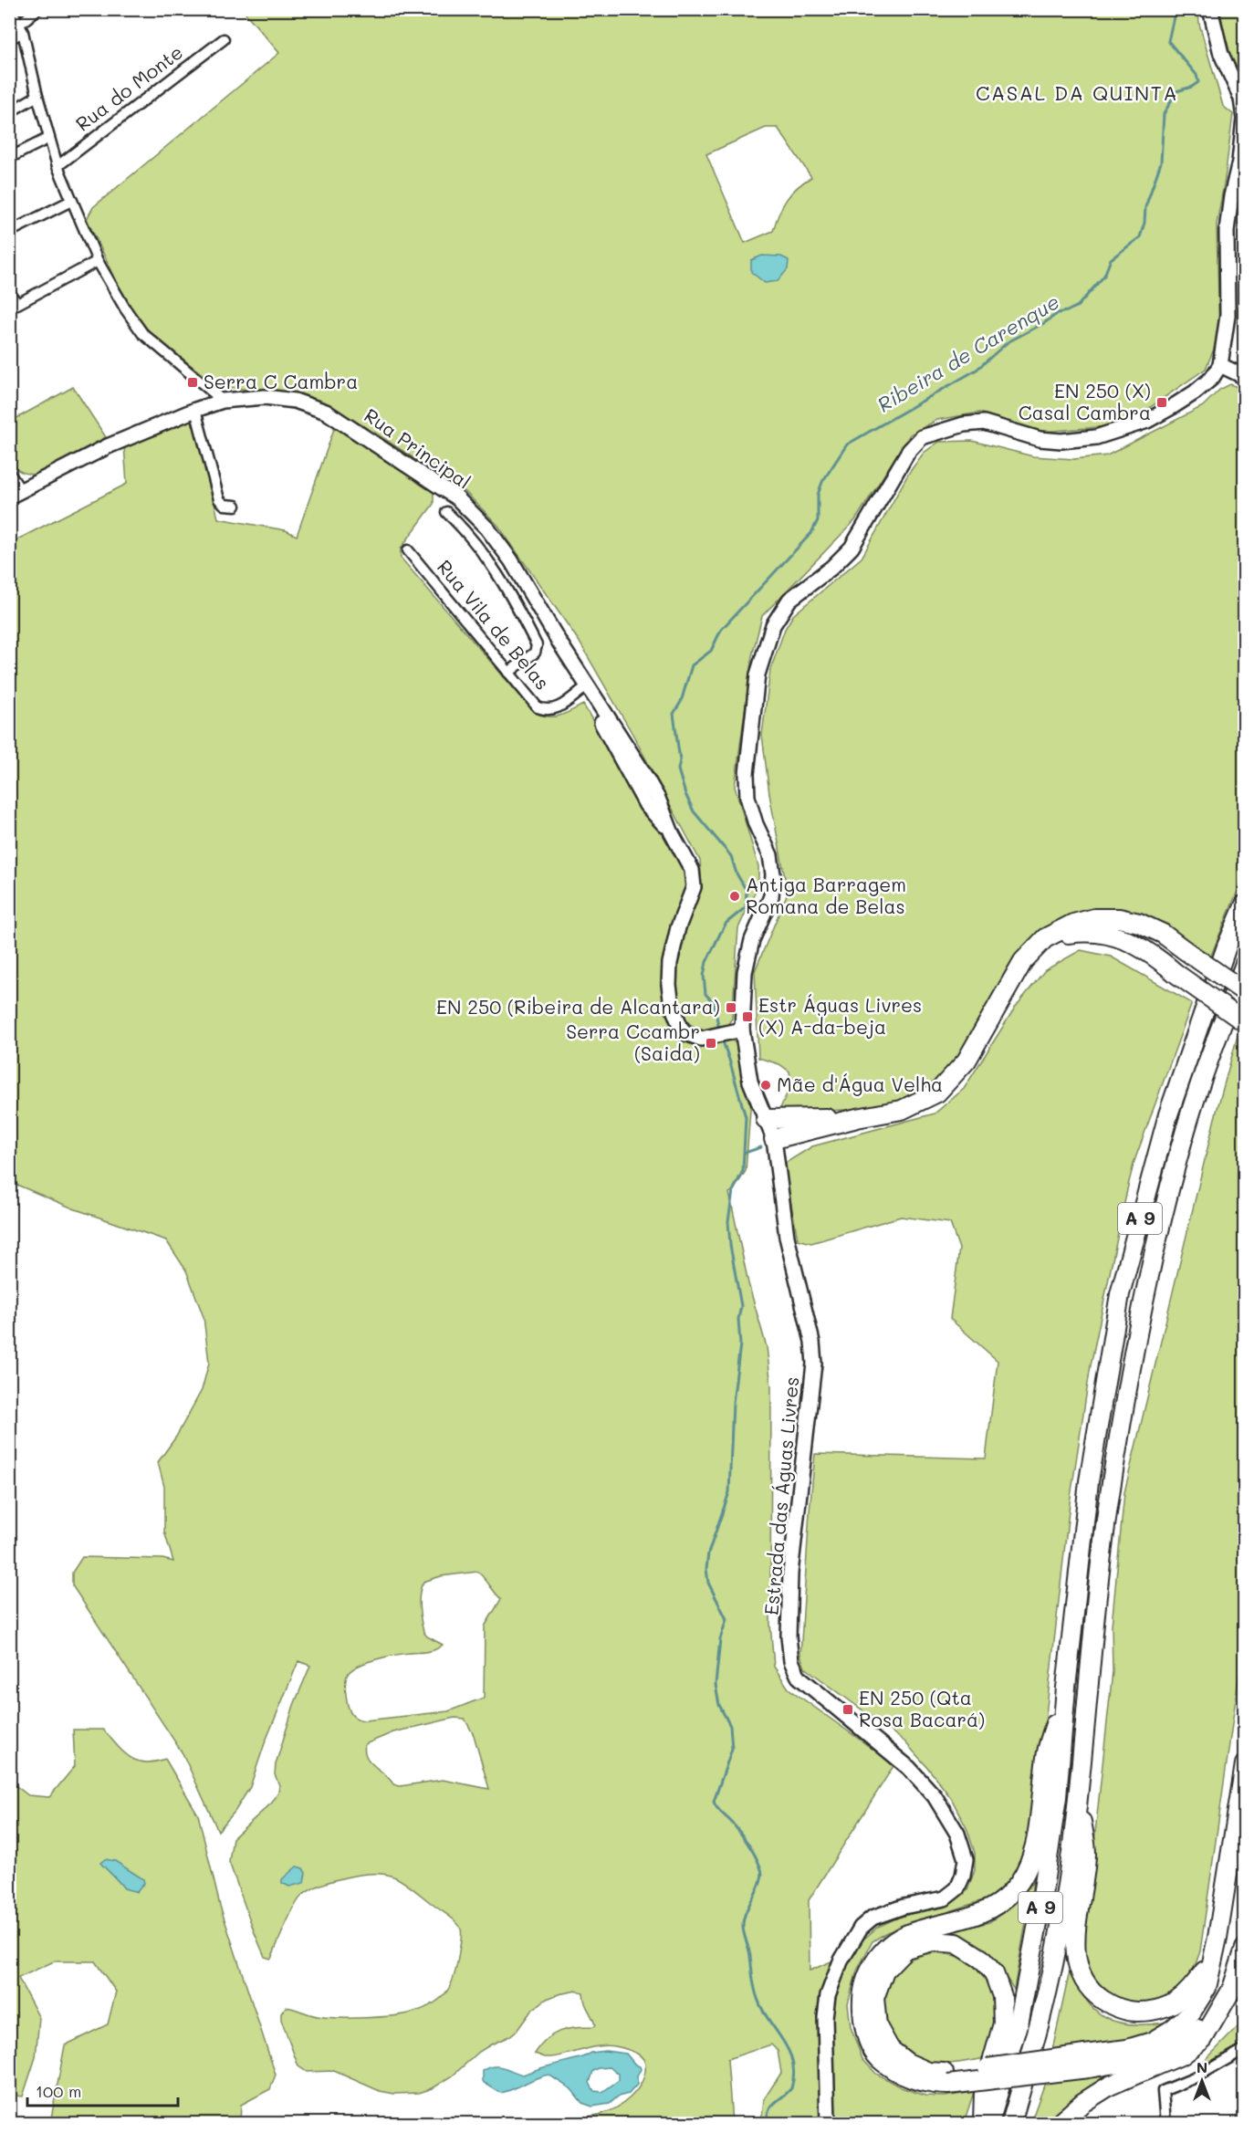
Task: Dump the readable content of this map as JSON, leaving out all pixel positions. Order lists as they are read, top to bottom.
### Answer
{
  "streets": {
    "highway": ["A 9"],
    "main road": ["Rua Principal", "Estrada das Águas Livres"],
    "street": ["Rua do Monte", "Rua Vila de Belas"]
  },
  "crossings": [
    ["Rua Principal", "Rua Vila de Belas"],
    ["Rua Principal", "Estrada das Águas Livres"]
  ],
  "districts": ["CASAL DA QUINTA"],
  "water": ["Ribeira de Carenque"],
  "places": {
    "transit": [
      "Serra C Cambra",
      "EN 250 (X) Casal Cambra",
      "EN 250 (Ribeira de Alcantara)",
      "Estr Águas Livres (X) A-da-beja",
      "Serra Ccambr (Saida)",
      "EN 250 (Qta Rosa Bacará)"
    ],
    "other": ["Antiga Barragem Romana de Belas", "Mãe d'Água Velha"]
  },
  "scale_bar": "100 m",
  "north": "top"
}
